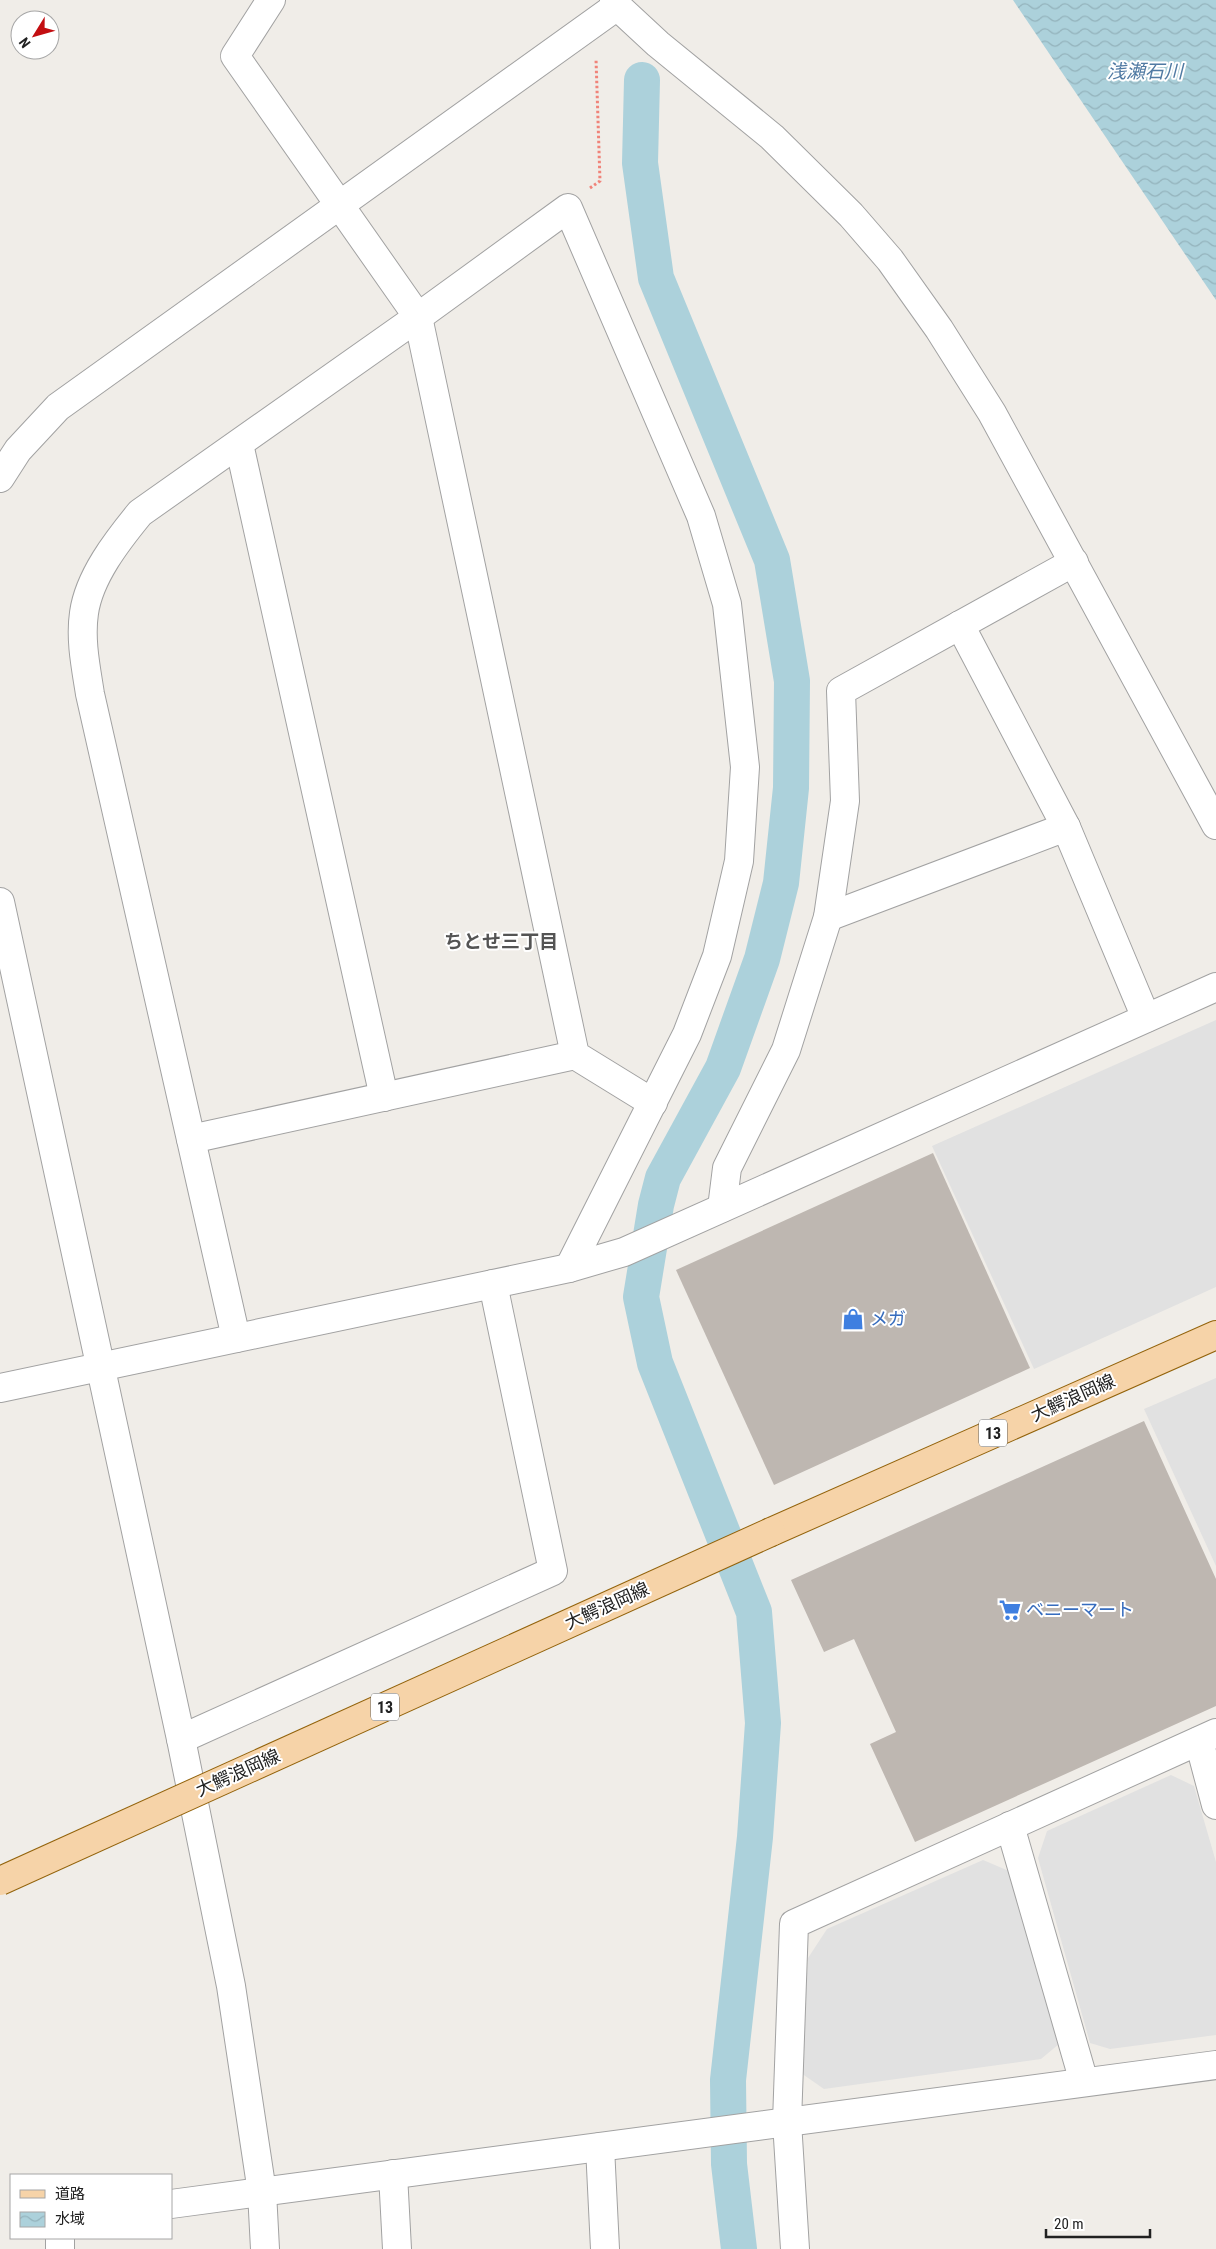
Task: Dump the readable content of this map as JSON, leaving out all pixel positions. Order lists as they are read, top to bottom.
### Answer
{
  "streets": {
    "main road": ["大鰐浪岡線", "13"]
  },
  "districts": ["ちとせ三丁目"],
  "water": ["浅瀬石川"],
  "places": {
    "shop": ["メガ"],
    "supermarket": ["ベニーマート"]
  },
  "legend": ["道路", "水域"],
  "scale_bar": "20 m",
  "north": "bottom left"
}
